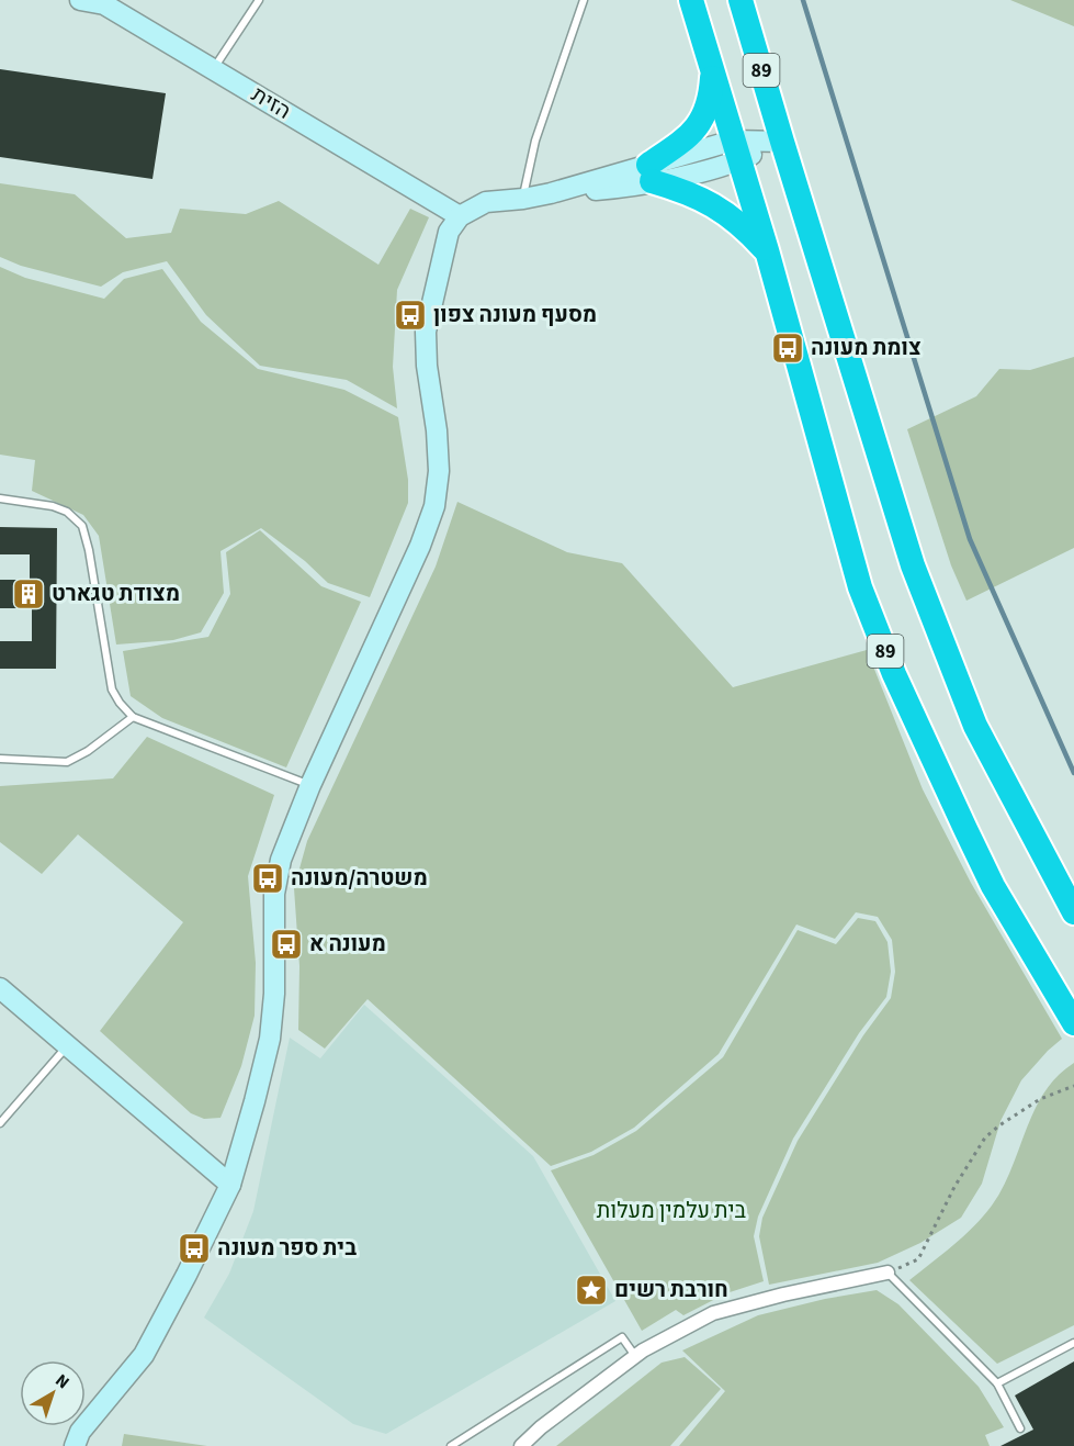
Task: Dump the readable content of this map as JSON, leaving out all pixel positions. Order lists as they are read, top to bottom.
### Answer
{
  "streets": {
    "highway": ["89"],
    "main road": ["הזית"]
  },
  "parks": ["בית עלמין מעלות"],
  "places": {
    "bus stop": [
      "מסעף מעונה צפון",
      "צומת מעונה",
      "משטרה/מעונה",
      "מעונה א",
      "בית ספר מעונה"
    ],
    "building": ["מצודת טגארט"],
    "place": ["חורבת רשים"]
  },
  "north": "top right"
}
